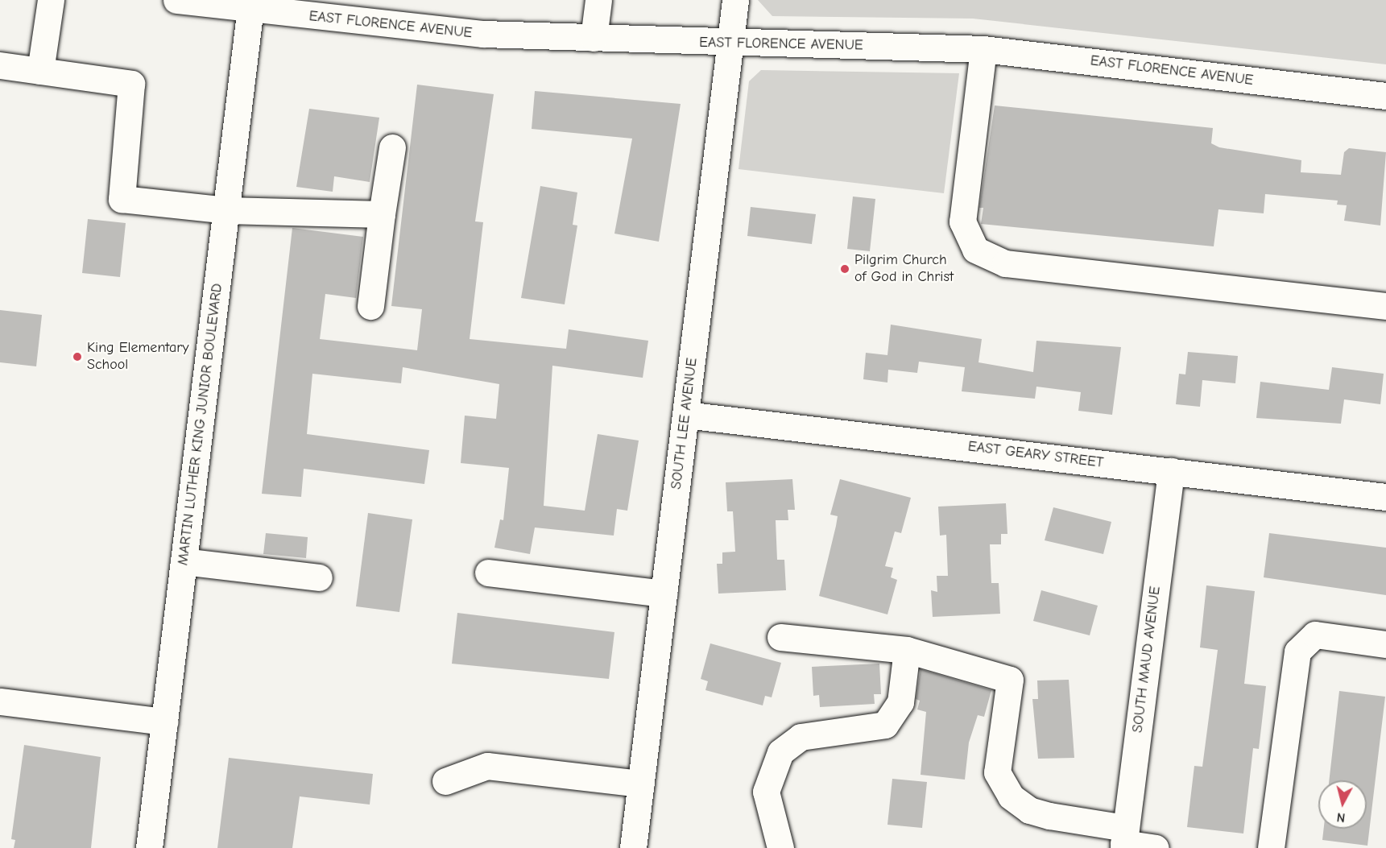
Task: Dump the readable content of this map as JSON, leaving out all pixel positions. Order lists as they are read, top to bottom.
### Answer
{
  "streets": {
    "street": [
      "EAST FLORENCE AVENUE",
      "SOUTH LEE AVENUE",
      "MARTIN LUTHER KING JUNIOR BOULEVARD",
      "EAST GEARY STREET",
      "SOUTH MAUD AVENUE"
    ]
  },
  "crossings": [
    ["EAST FLORENCE AVENUE", "SOUTH LEE AVENUE"],
    ["EAST FLORENCE AVENUE", "MARTIN LUTHER KING JUNIOR BOULEVARD"],
    ["SOUTH LEE AVENUE", "EAST GEARY STREET"],
    ["EAST GEARY STREET", "SOUTH MAUD AVENUE"]
  ],
  "places": ["Pilgrim Church of God in Christ", "King Elementary School"],
  "north": "bottom"
}
